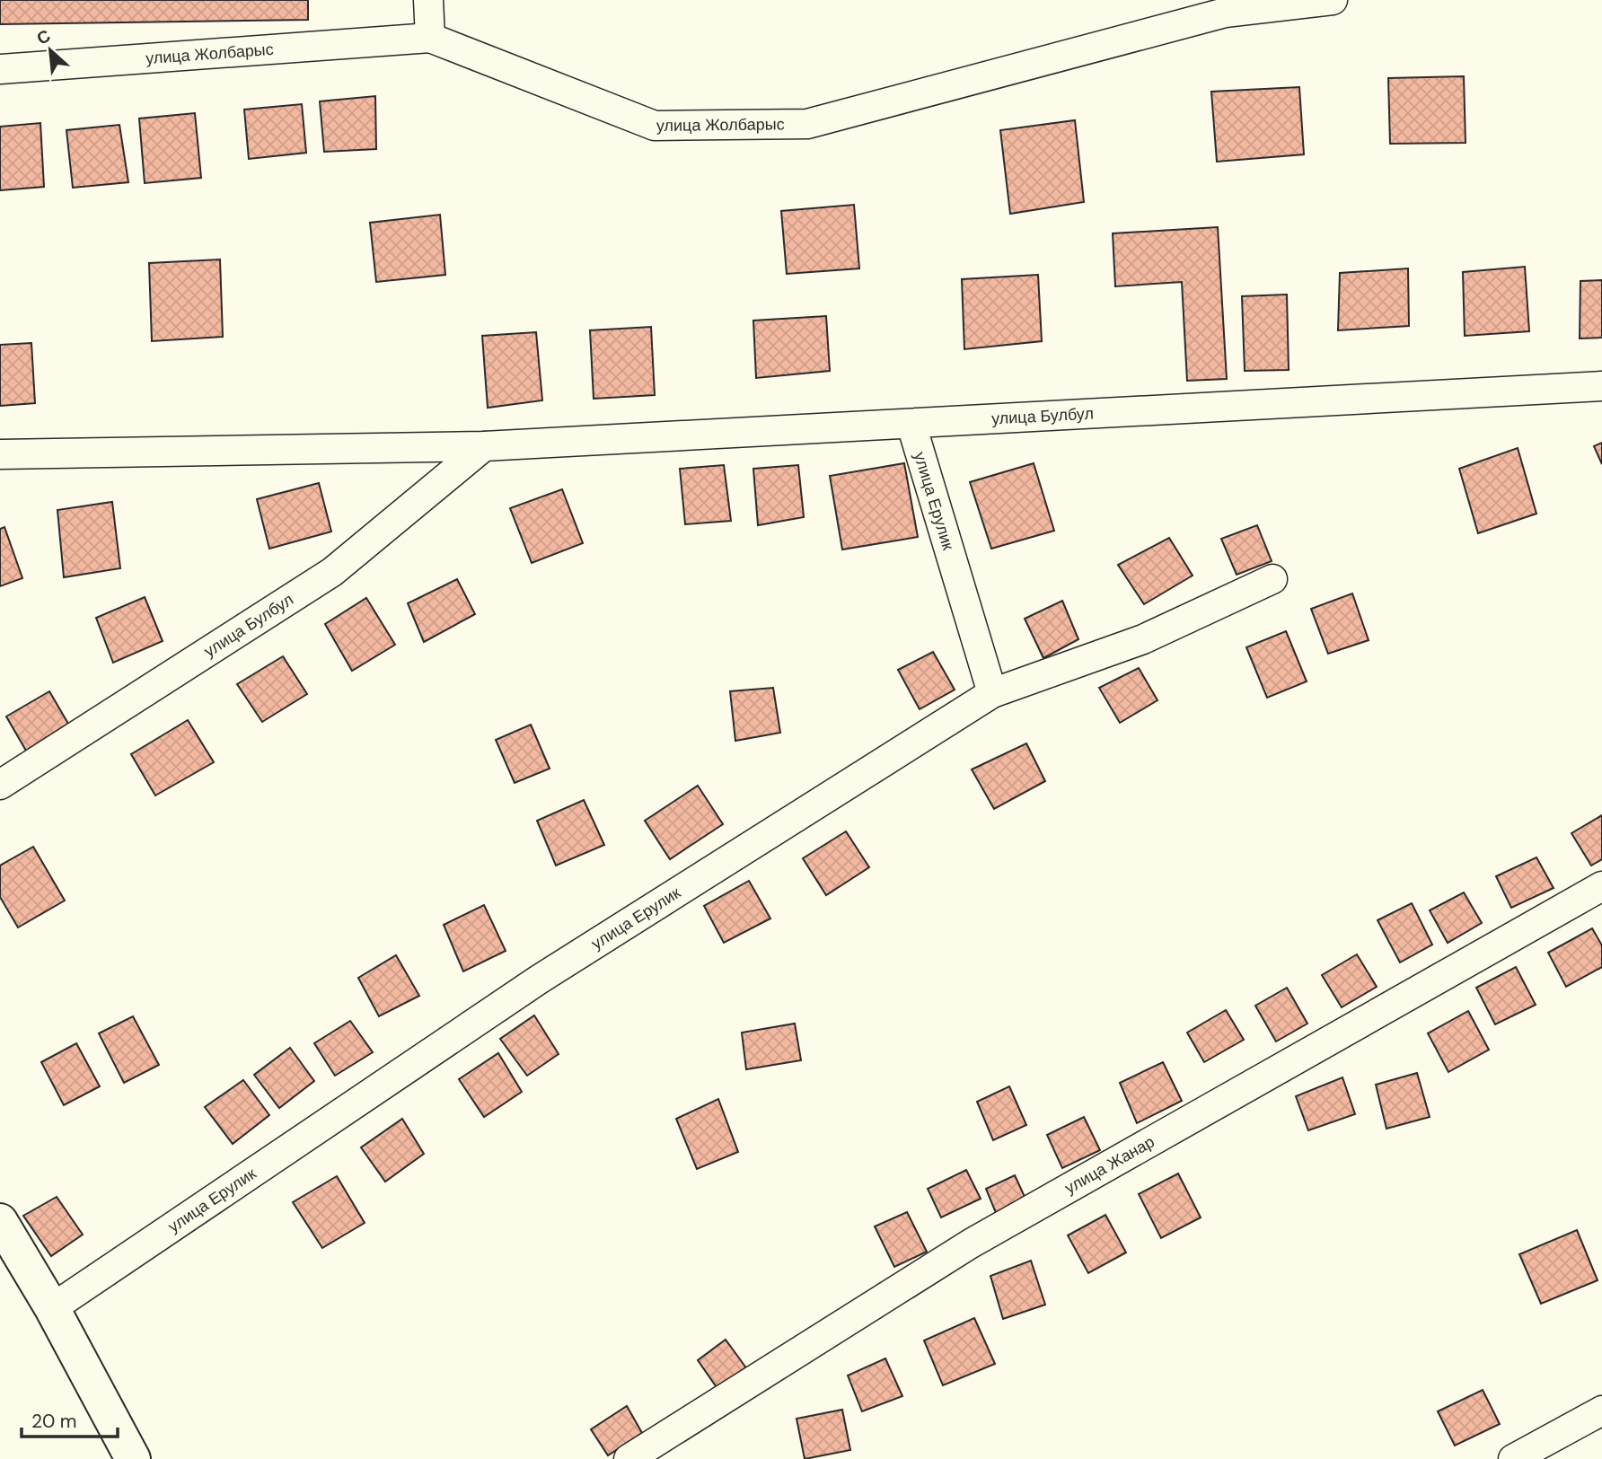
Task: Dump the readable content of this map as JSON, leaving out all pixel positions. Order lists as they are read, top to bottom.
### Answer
{
  "streets": {
    "street": [
      "улица Жолбарыс",
      "улица Булбул",
      "улица Ерулик",
      "улица Жанар"
    ]
  },
  "crossings": [
    ["улица Булбул", "улица Ерулик"]
  ],
  "scale_bar": "20 m",
  "north": "top left"
}
